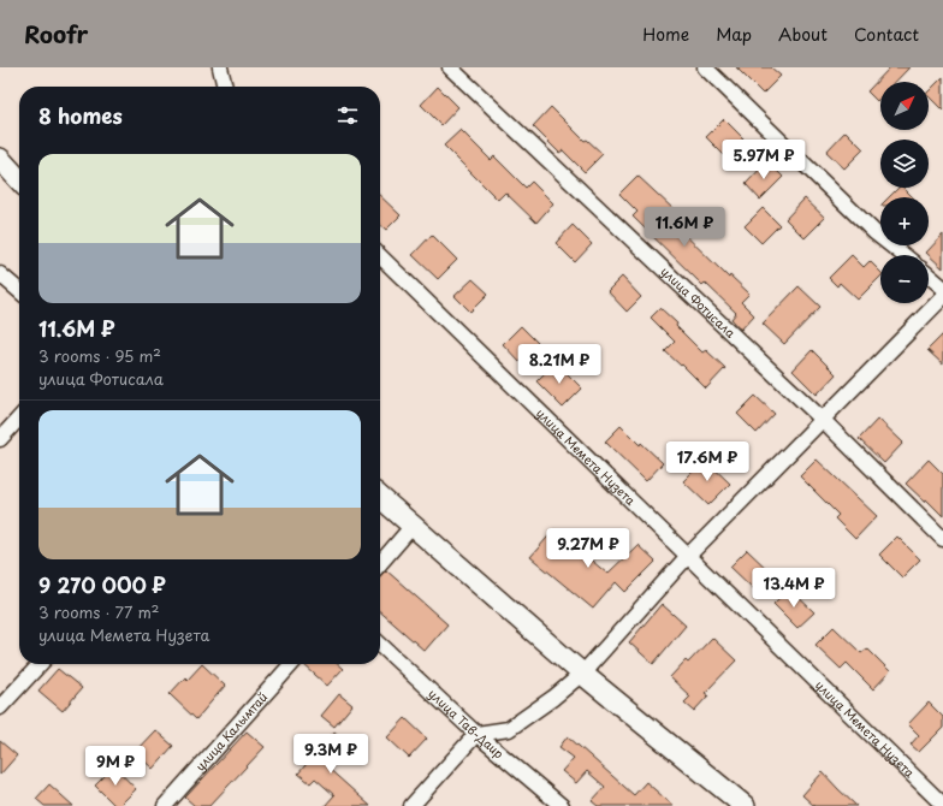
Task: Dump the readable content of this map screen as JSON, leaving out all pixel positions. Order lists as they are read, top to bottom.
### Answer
{
  "streets": {
    "street": [
      "улица Фотисала",
      "улица Мемета Нузета",
      "улица Тав-Даир",
      "улица Калымтай"
    ]
  },
  "north": "top right",
  "page": {
    "header": "Roofr",
    "nav": [
      "Home",
      "Map",
      "About",
      "Contact"
    ],
    "map_buttons": ["+", "−"],
    "heading": "8 homes",
    "price": [
      "5.97M ₽",
      "11.6M ₽",
      "8.21M ₽",
      "17.6M ₽",
      "9.27M ₽",
      "13.4M ₽",
      "9.3M ₽",
      "9M ₽"
    ],
    "list": [
      {
        "name": "11.6M ₽",
        "note": "3 rooms · 95 m² · улица Фотисала"
      },
      {
        "name": "9 270 000 ₽",
        "note": "3 rooms · 77 m² · улица Мемета Нузета"
      }
    ]
  }
}
